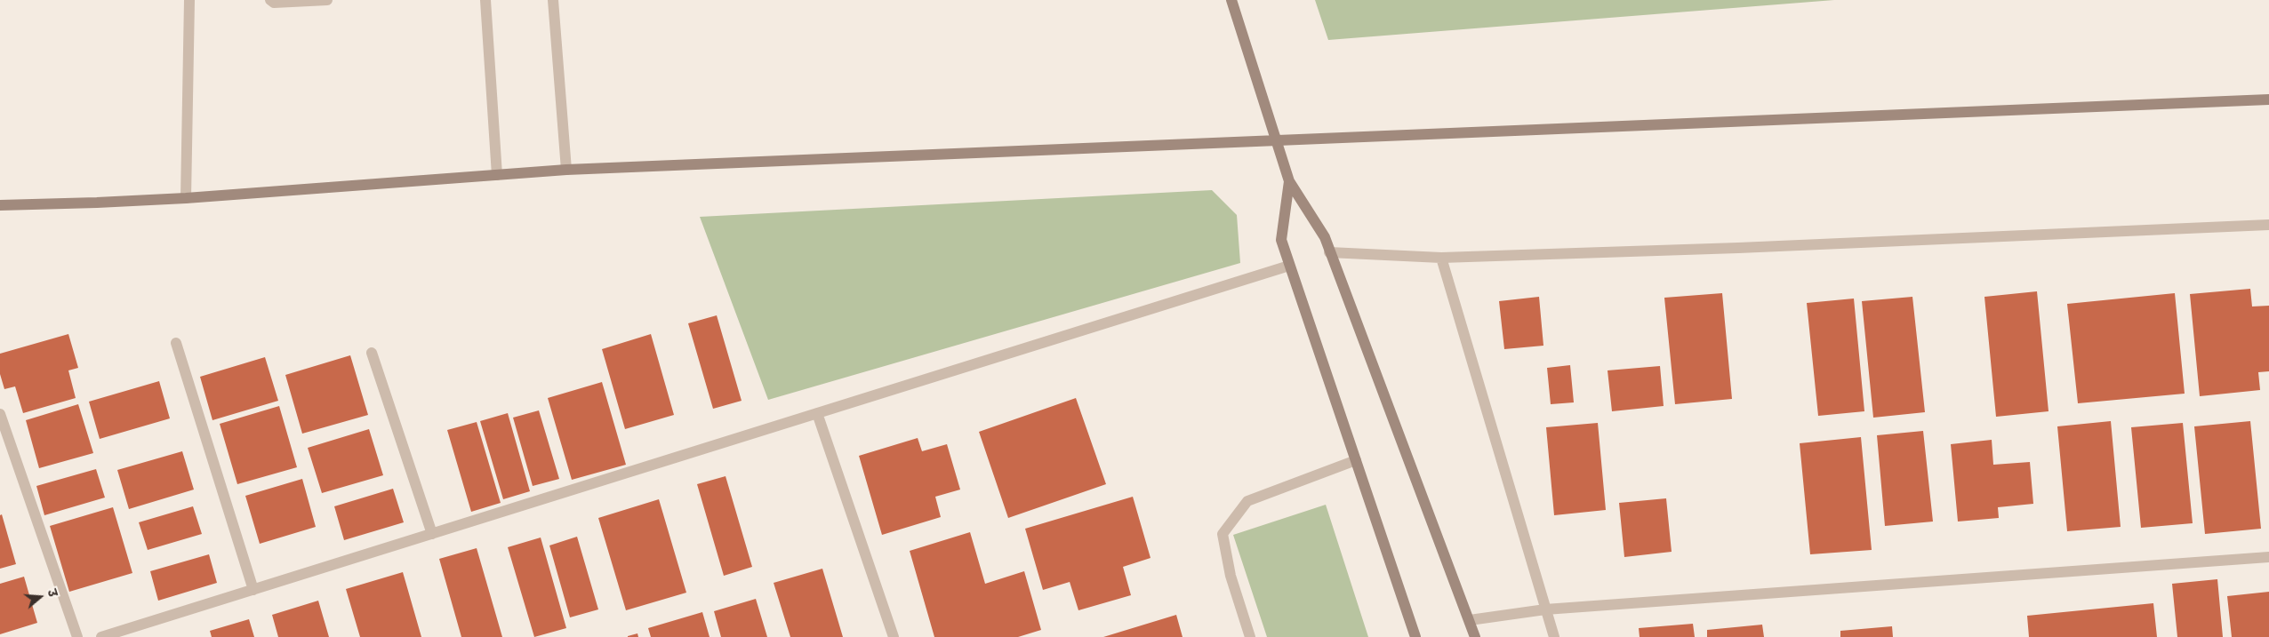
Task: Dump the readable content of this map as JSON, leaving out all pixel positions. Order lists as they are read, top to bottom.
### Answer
{
  "north": "right"
}
